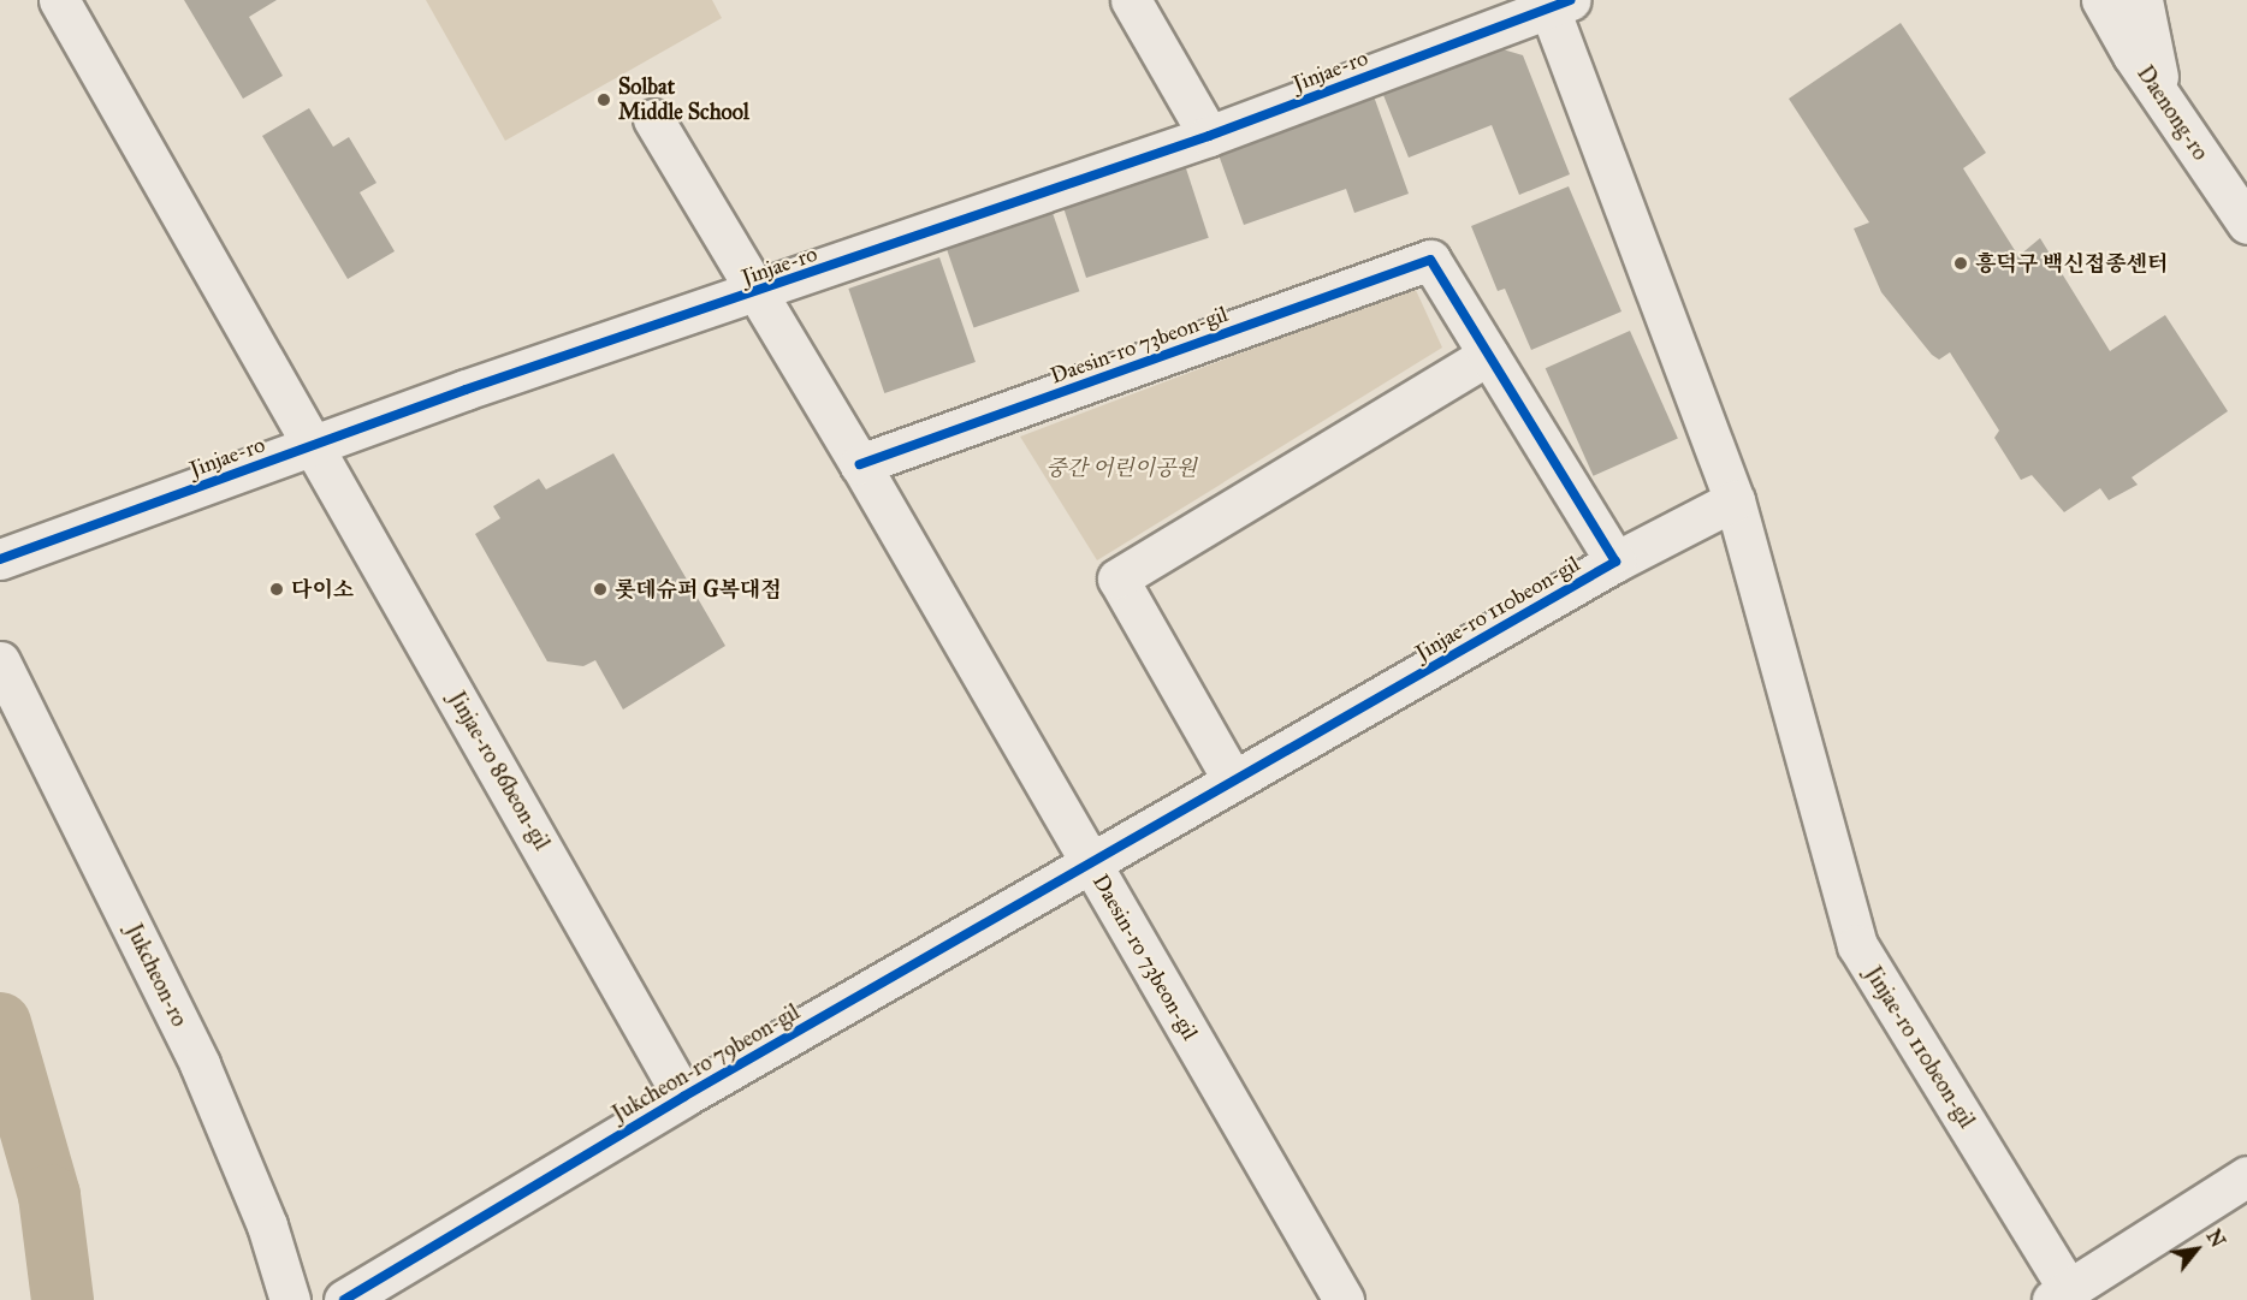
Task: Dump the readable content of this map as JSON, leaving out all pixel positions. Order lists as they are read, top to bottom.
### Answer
{
  "streets": {
    "street": [
      "Jinjae-ro",
      "Daenong-ro",
      "Daesin-ro 73beon-gil",
      "Jinjae-ro 110beon-gil",
      "Jinjae-ro 86beon-gil",
      "Jukcheon-ro",
      "Jukcheon-ro 79beon-gil"
    ]
  },
  "crossings": [
    ["Jinjae-ro", "Daesin-ro 73beon-gil"],
    ["Jinjae-ro", "Jinjae-ro 110beon-gil"],
    ["Jinjae-ro", "Jinjae-ro 86beon-gil"],
    ["Daesin-ro 73beon-gil", "Jinjae-ro 110beon-gil"],
    ["Daesin-ro 73beon-gil", "Jukcheon-ro 79beon-gil"],
    ["Jinjae-ro 110beon-gil", "Jukcheon-ro 79beon-gil"],
    ["Jinjae-ro 86beon-gil", "Jukcheon-ro 79beon-gil"]
  ],
  "parks": ["중간 어린이공원"],
  "places": [
    "Solbat Middle School",
    "흥덕구 백신접종센터",
    "다이소",
    "롯데슈퍼 G복대점"
  ],
  "north": "top right"
}
